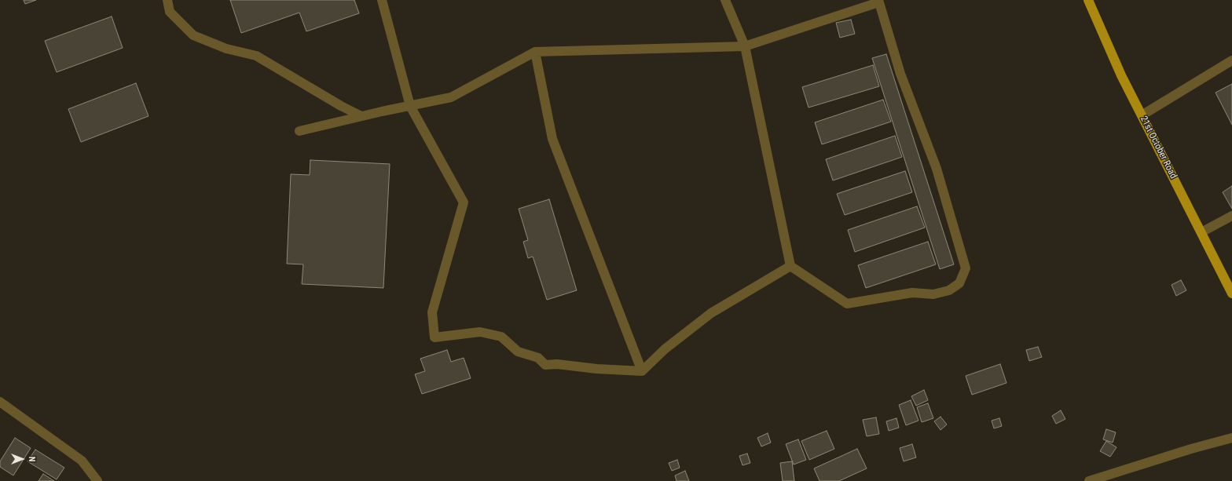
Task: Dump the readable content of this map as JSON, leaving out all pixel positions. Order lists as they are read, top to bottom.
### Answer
{
  "streets": {
    "main road": ["21st October Road"]
  },
  "north": "right"
}
